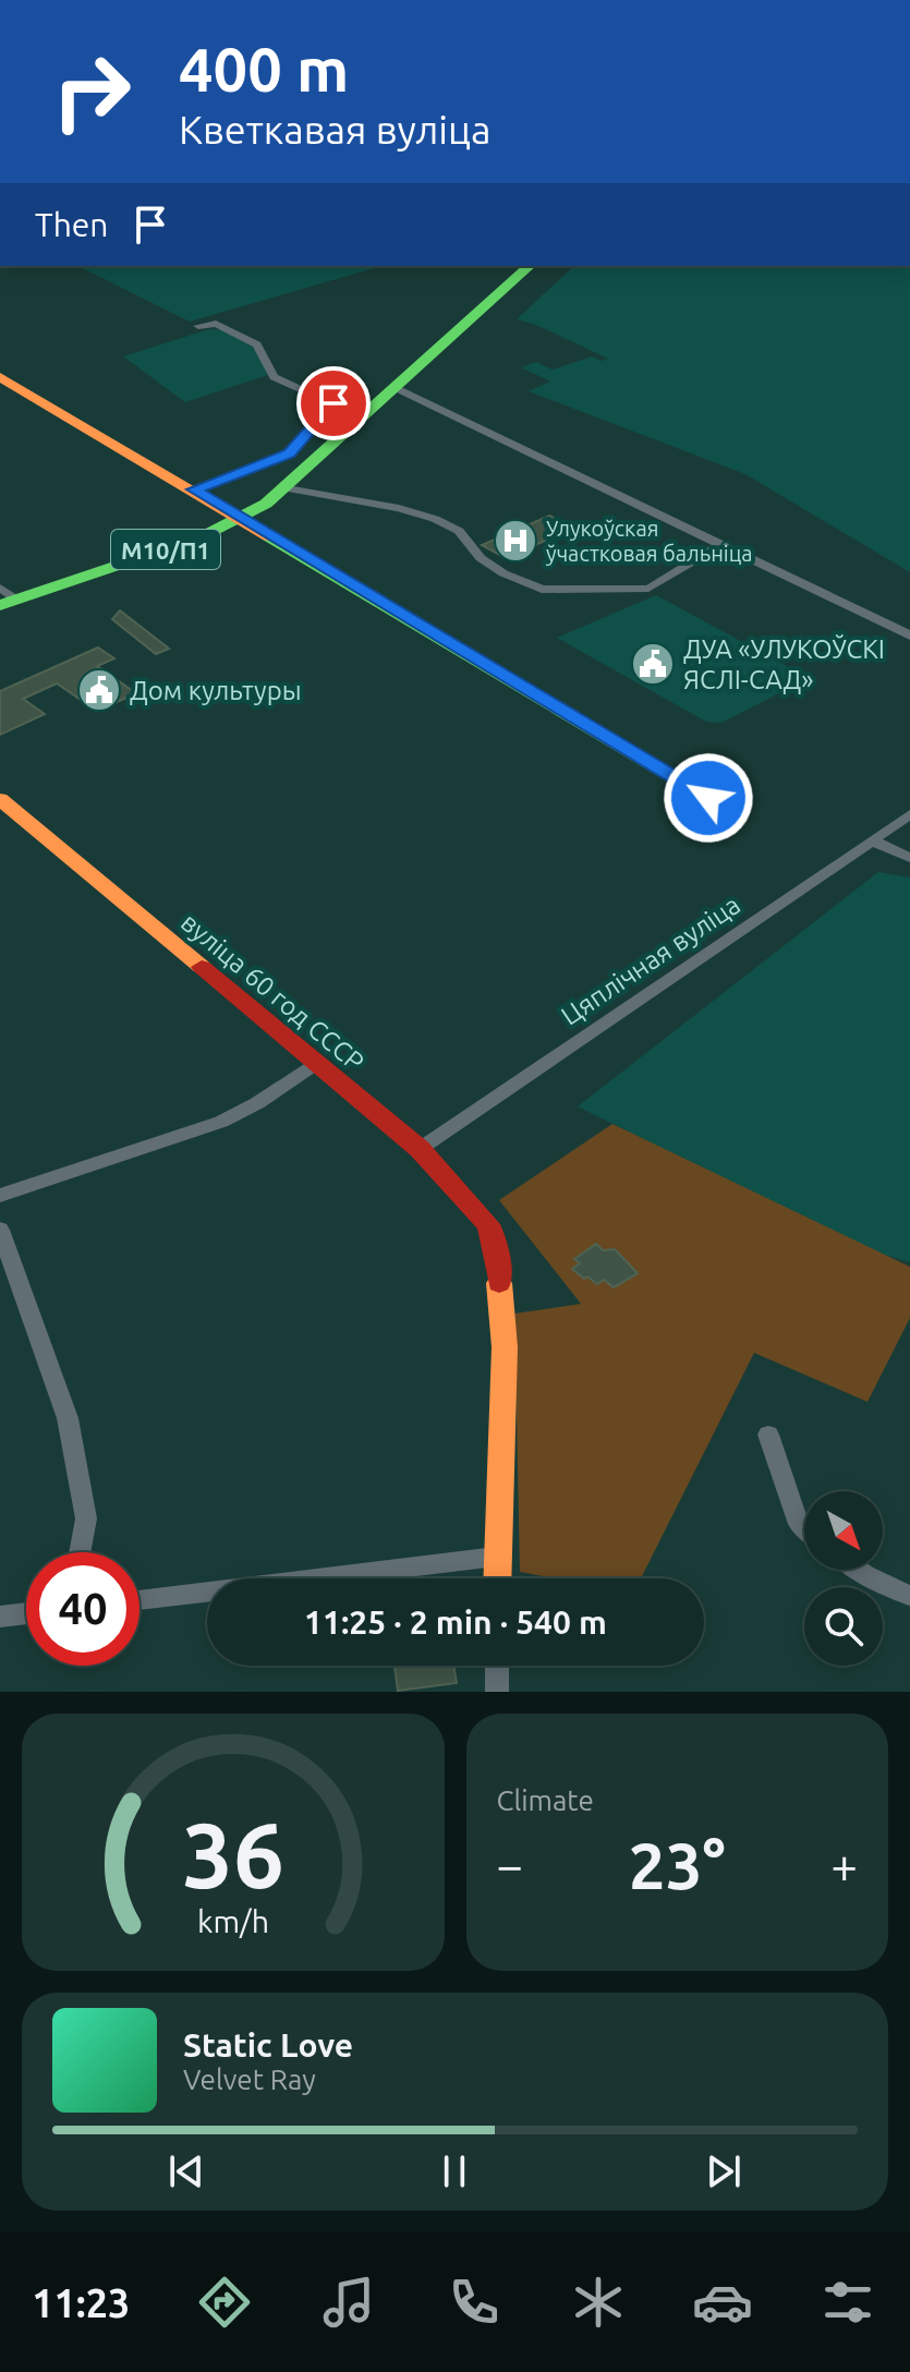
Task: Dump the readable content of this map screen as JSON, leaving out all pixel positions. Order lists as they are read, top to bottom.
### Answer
{
  "streets": {
    "street": ["М10/П1", "Цяплічная вуліца", "вуліца 60 год СССР"]
  },
  "crossings": [
    ["Цяплічная вуліца", "вуліца 60 год СССР"]
  ],
  "places": {
    "hospital": ["Улукоўская ўчастковая бальніца"],
    "public building": ["ДУА «УЛУКОЎСКІ ЯСЛІ-САД»", "Дом культуры"]
  },
  "north": "bottom right",
  "page": {
    "turn": ["400 m", "Кветкавая вуліца"],
    "then": "Then",
    "limit": "40",
    "trip": "11:25 · 2 min · 540 m",
    "tile": "Climate",
    "heat": ["−", "23°", "+"],
    "song": ["Static Love", "Velvet Ray"],
    "tabs": "11:23",
    "gauge": ["36", "km/h"]
  }
}
